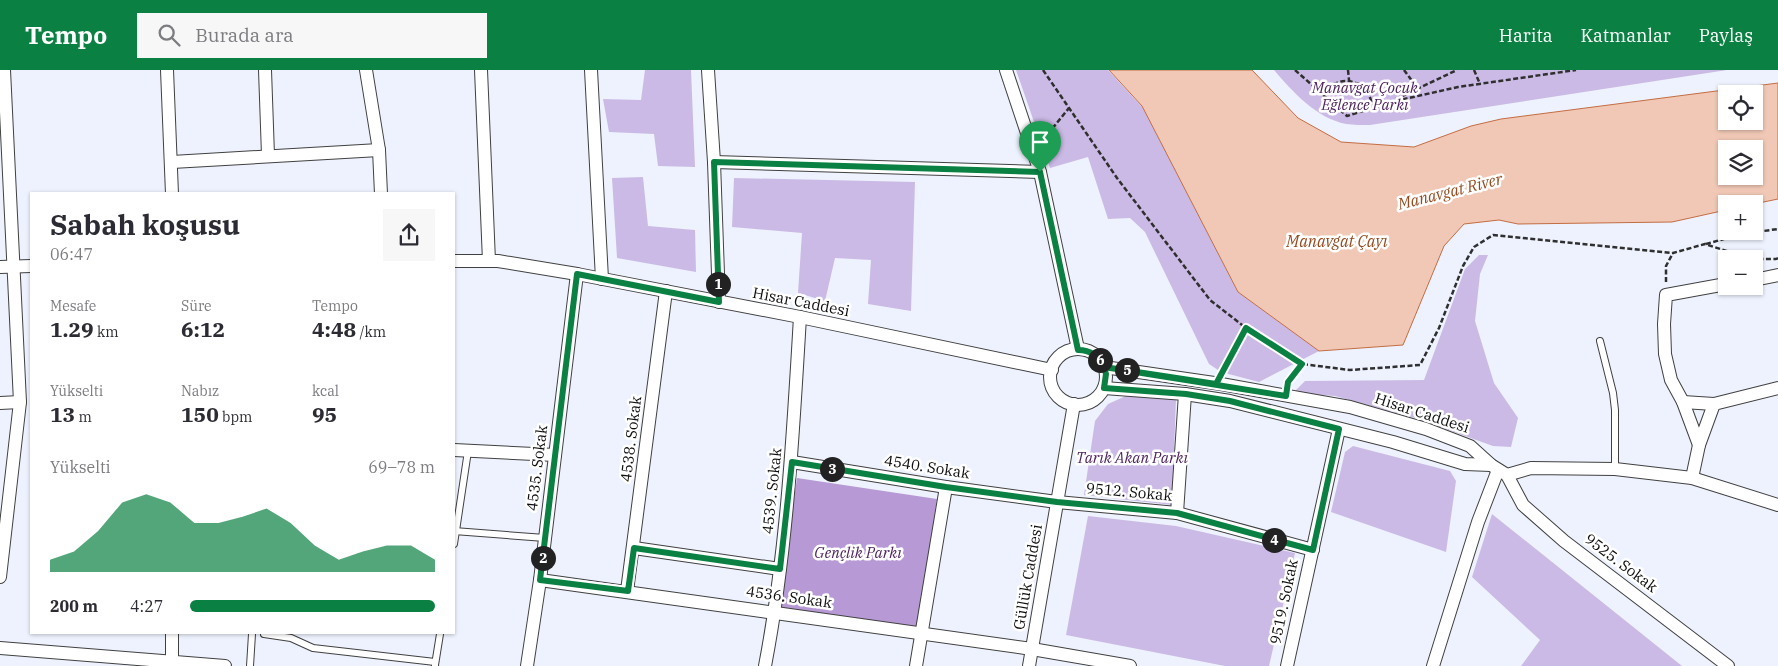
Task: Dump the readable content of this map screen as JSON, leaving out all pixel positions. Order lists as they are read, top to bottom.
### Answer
{
  "streets": {
    "street": [
      "Hisar Caddesi",
      "4538. Sokak",
      "4540. Sokak",
      "4535. Sokak",
      "4539. Sokak",
      "9512. Sokak",
      "9525. Sokak",
      "Güllük Caddesi",
      "4536. Sokak",
      "9519. Sokak"
    ]
  },
  "crossings": [
    ["Hisar Caddesi", "4538. Sokak"],
    ["Hisar Caddesi", "4535. Sokak"],
    ["Hisar Caddesi", "4539. Sokak"],
    ["Hisar Caddesi", "9525. Sokak"],
    ["Hisar Caddesi", "Güllük Caddesi"],
    ["4538. Sokak", "4536. Sokak"],
    ["4540. Sokak", "4539. Sokak"],
    ["4540. Sokak", "9512. Sokak"],
    ["4540. Sokak", "Güllük Caddesi"],
    ["4535. Sokak", "4536. Sokak"],
    ["4539. Sokak", "4536. Sokak"],
    ["9512. Sokak", "Güllük Caddesi"],
    ["9512. Sokak", "9519. Sokak"],
    ["Güllük Caddesi", "4536. Sokak"]
  ],
  "water": ["Manavgat River", "Manavgat Çayı"],
  "parks": ["Manavgat Çocuk Eğlence Parkı", "Tarık Akan Parkı", "Gençlik Parkı"],
  "page": {
    "header": "Tempo",
    "search": "Burada ara",
    "nav": ["Harita", "Katmanlar", "Paylaş"],
    "map_buttons": ["+", "−"],
    "heading": ["Sabah koşusu", "06:47"],
    "pins": [
      "1",
      "6",
      "5",
      "3",
      "4",
      "2"
    ],
    "stats": [
      ["Mesafe", "1.29 km"],
      ["Süre", "6:12"],
      ["Tempo", "4:48 /km"],
      ["Yükselti", "13 m"],
      ["Nabız", "150 bpm"],
      ["kcal", "95"]
    ],
    "chart": ["Yükselti", "69–78 m"],
    "list": [
      {
        "name": "200 m",
        "note": "4:27"
      }
    ]
  }
}
